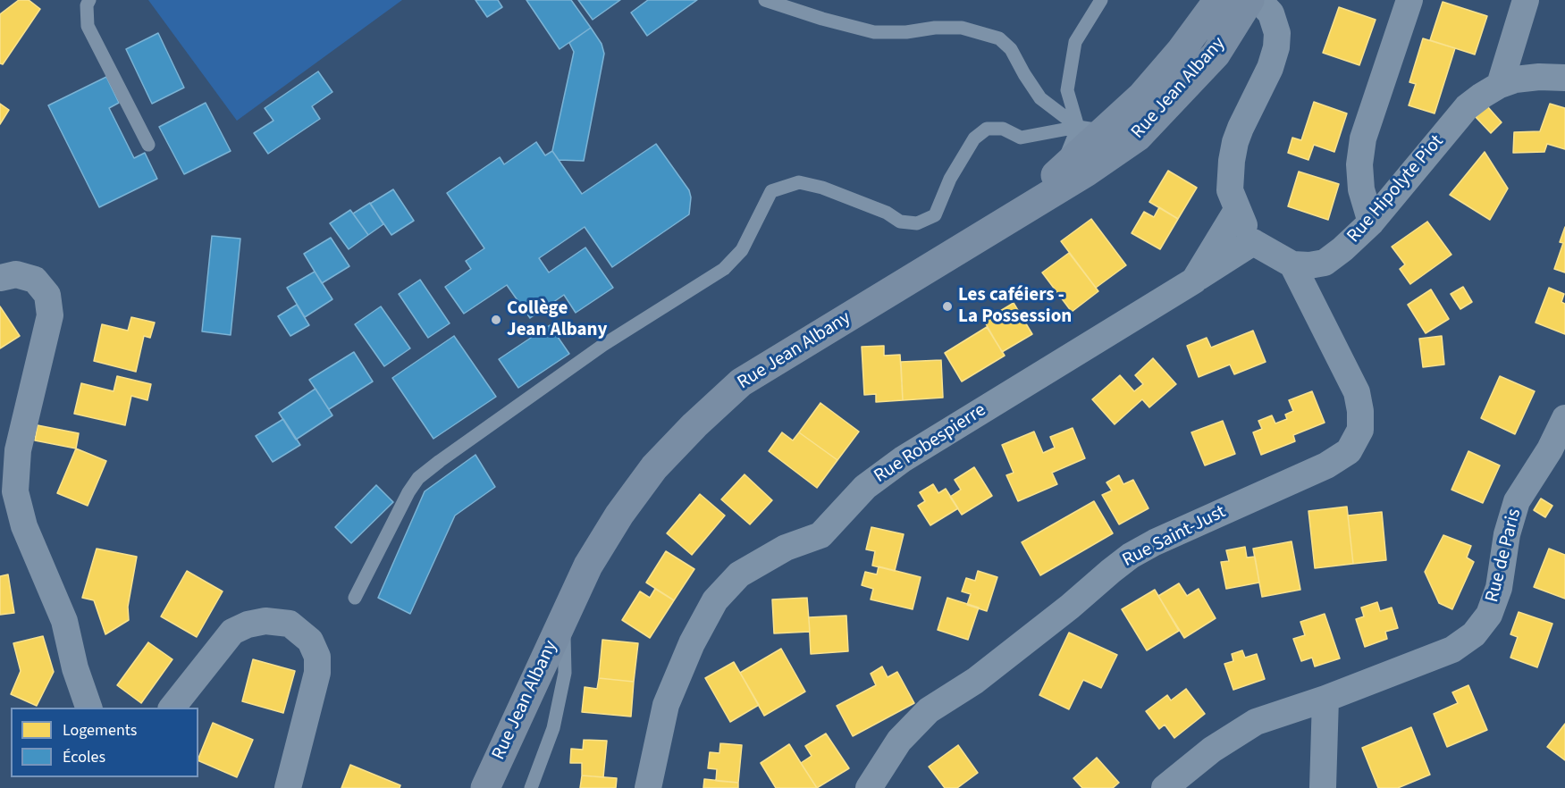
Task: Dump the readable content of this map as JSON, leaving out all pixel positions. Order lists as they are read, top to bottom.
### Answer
{
  "streets": {
    "main road": ["Rue Jean Albany"],
    "street": [
      "Rue Hipolyte Piot",
      "Rue Robespierre",
      "Rue Saint-Just",
      "Rue de Paris"
    ]
  },
  "crossings": [
    ["Rue Hipolyte Piot", "Rue Saint-Just"]
  ],
  "places": ["Les caféiers - La Possession", "Collège Jean Albany"],
  "legend": ["Logements", "Écoles"]
}
